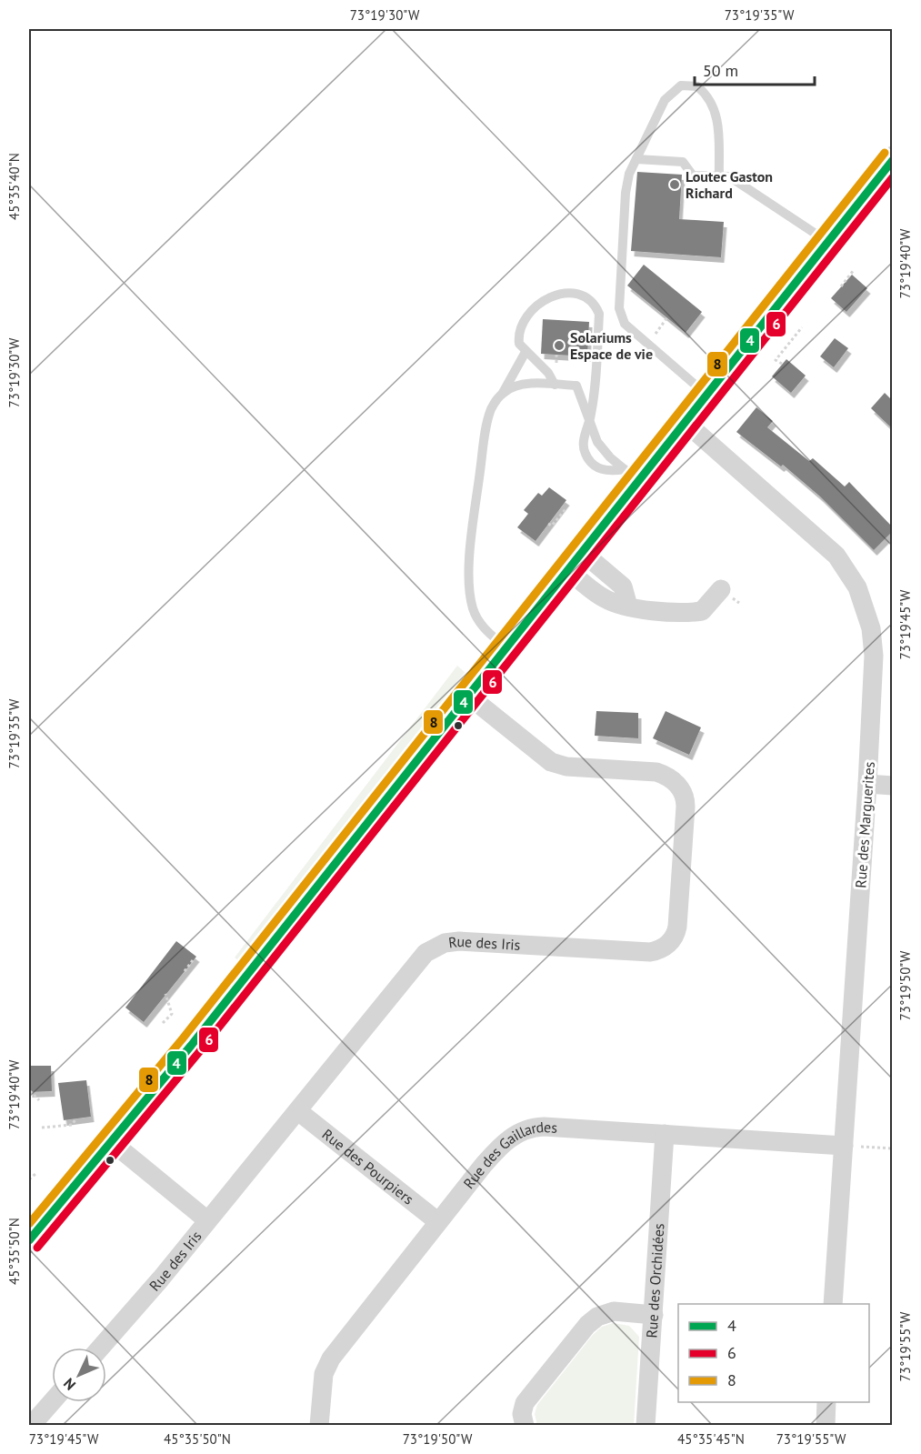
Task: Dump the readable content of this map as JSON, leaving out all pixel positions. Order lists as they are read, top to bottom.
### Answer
{
  "streets": {
    "street": [
      "Rue des Marguerites",
      "Rue des Iris",
      "Rue des Gaillardes",
      "Rue des Pourpiers",
      "Rue des Orchidées"
    ]
  },
  "crossings": [
    ["Rue des Marguerites", "Rue des Gaillardes"],
    ["Rue des Iris", "Rue des Pourpiers"],
    ["Rue des Gaillardes", "Rue des Pourpiers"],
    ["Rue des Gaillardes", "Rue des Orchidées"]
  ],
  "places": ["Loutec Gaston Richard", "Solariums Espace de vie"],
  "lines": ["transit line 8", "transit line 4", "transit line 6"],
  "legend": ["4", "6", "8"],
  "scale_bar": "50 m",
  "north": "bottom left",
  "coordinates": [
    "73°19'30\"W",
    "73°19'35\"W",
    "45°35'40\"N",
    "73°19'40\"W",
    "73°19'45\"W",
    "73°19'50\"W",
    "45°35'50\"N",
    "73°19'55\"W",
    "45°35'45\"N"
  ]
}
